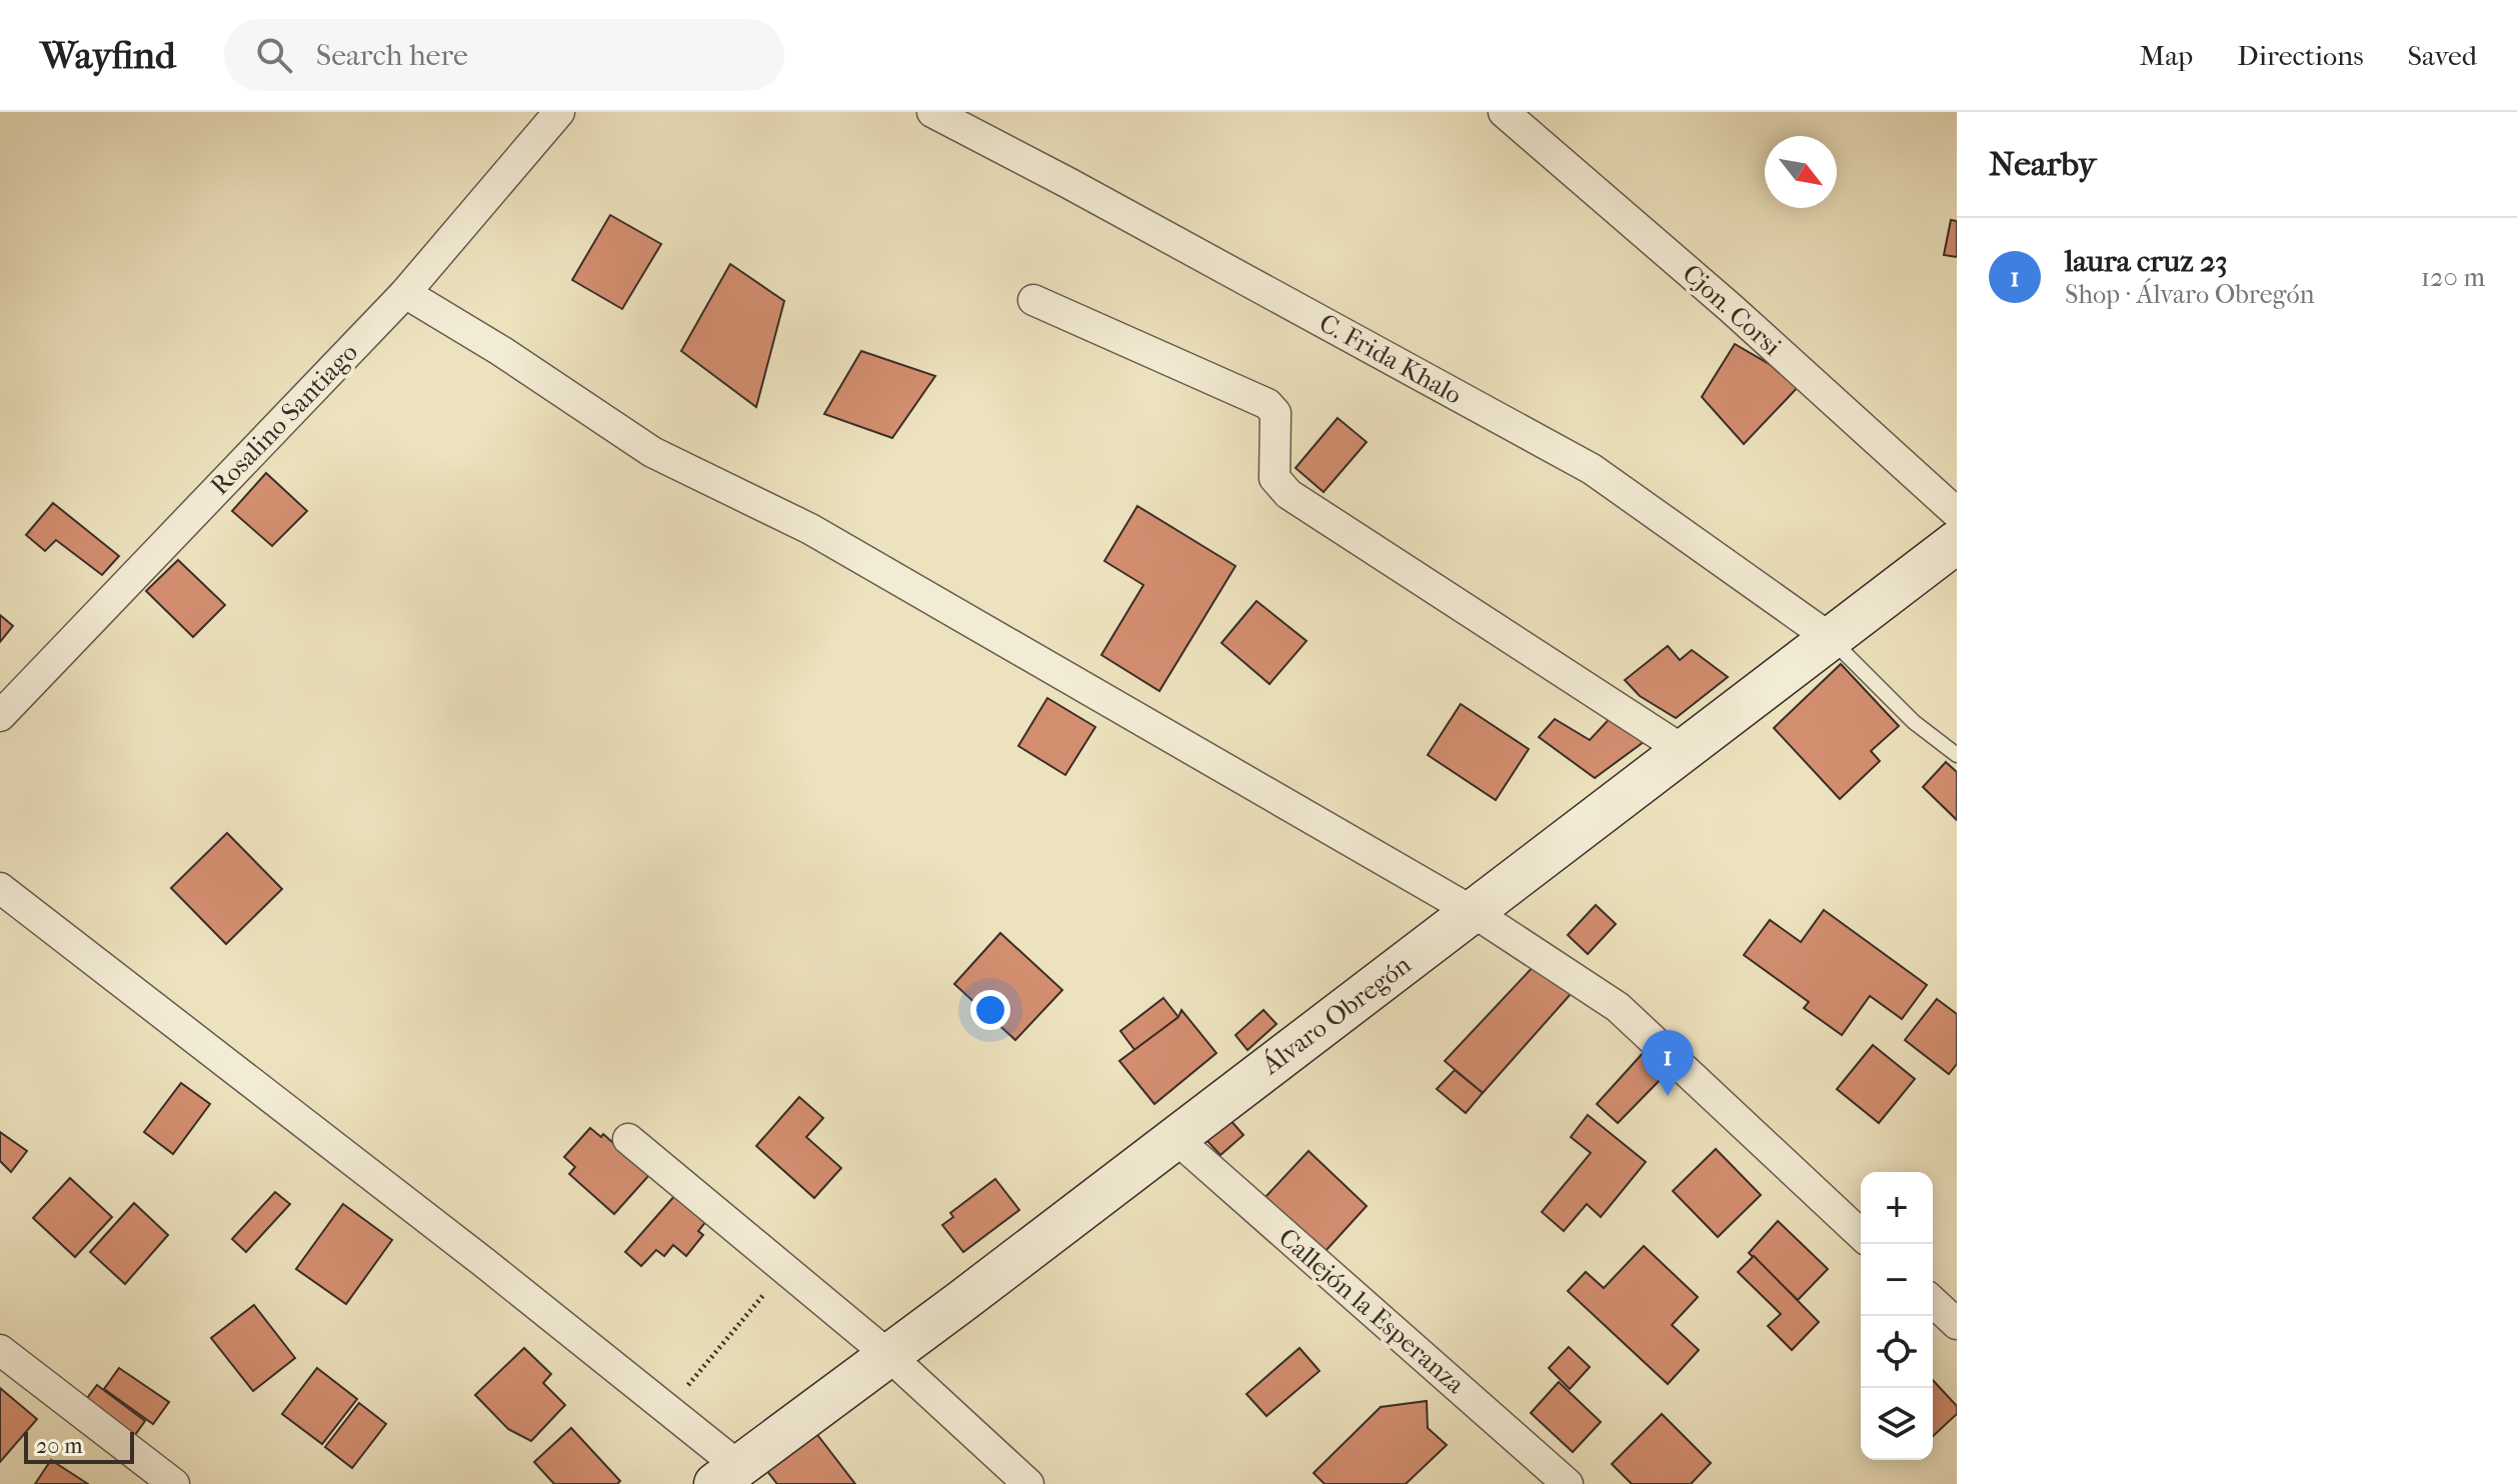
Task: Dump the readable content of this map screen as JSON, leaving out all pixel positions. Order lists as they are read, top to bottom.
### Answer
{
  "streets": {
    "street": [
      "Cjon. Corsi",
      "C. Frida Khalo",
      "Rosalino Santiago",
      "Álvaro Obregón",
      "Callejón la Esperanza"
    ]
  },
  "crossings": [
    ["C. Frida Khalo", "Álvaro Obregón"],
    ["Álvaro Obregón", "Callejón la Esperanza"]
  ],
  "scale_bar": "20 m",
  "north": "bottom right",
  "page": {
    "header": "Wayfind",
    "search": "Search here",
    "nav": ["Map", "Directions", "Saved"],
    "heading": "Nearby",
    "list": [
      {
        "mark": "1",
        "name": "laura cruz 23",
        "note": "Shop · Álvaro Obregón",
        "value": "120 m"
      }
    ],
    "pins": "1",
    "map_buttons": ["+", "−"],
    "scale": "20 m"
  }
}
